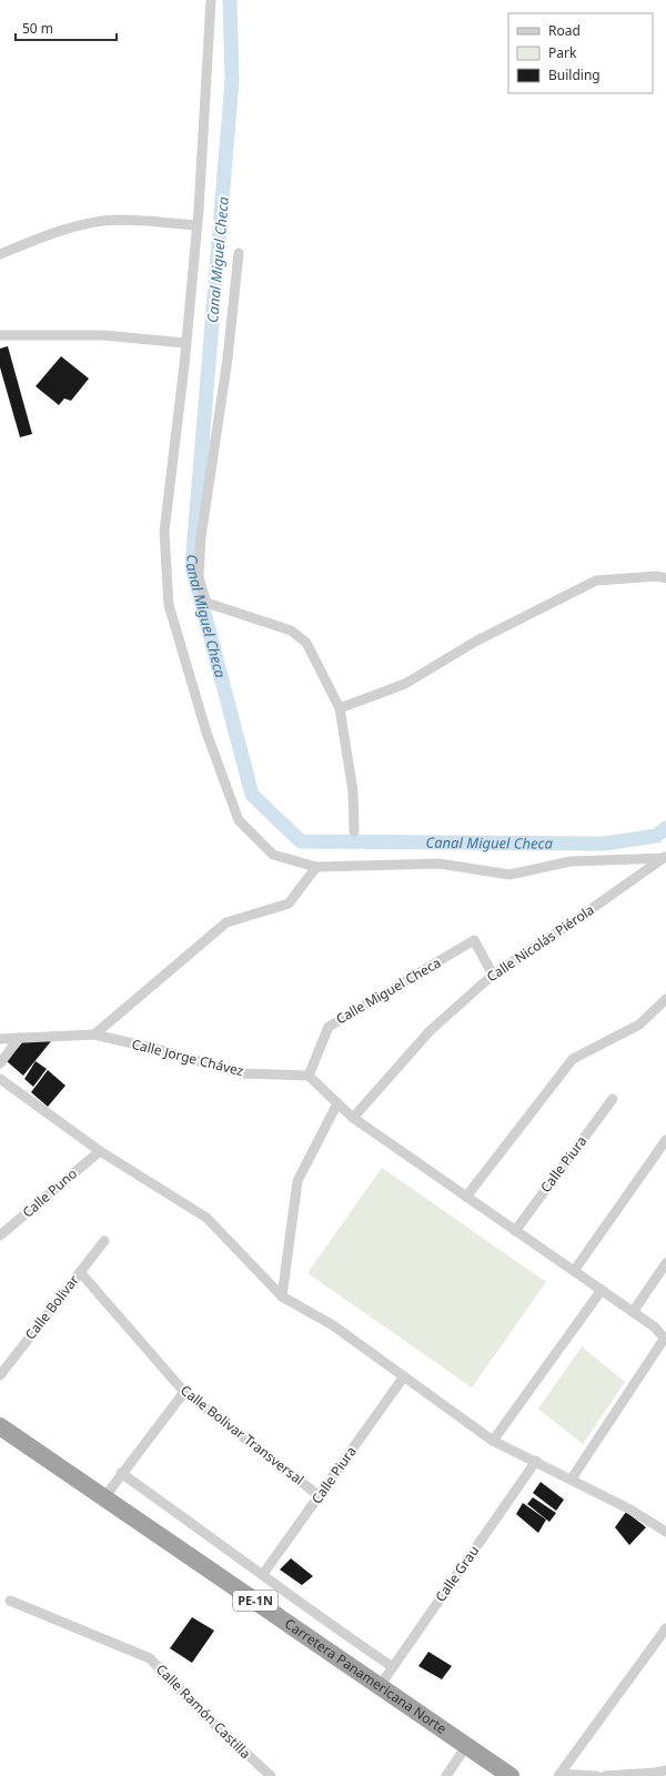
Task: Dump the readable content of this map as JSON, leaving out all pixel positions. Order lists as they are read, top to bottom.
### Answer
{
  "streets": {
    "highway": ["PE-1N", "Carretera Panamericana Norte"],
    "street": [
      "Calle Nicolás Piérola",
      "Calle Miguel Checa",
      "Calle Jorge Chávez",
      "Calle Piura",
      "Calle Puno",
      "Calle Bolivar",
      "Calle Bolivar Transversal",
      "Calle Grau",
      "Calle Ramón Castilla"
    ]
  },
  "crossings": [
    ["Calle Nicolás Piérola", "Calle Miguel Checa"],
    ["Calle Miguel Checa", "Calle Jorge Chávez"],
    ["Calle Piura", "Calle Bolivar Transversal"],
    ["Calle Bolivar", "Calle Bolivar Transversal"],
    ["Calle Grau", "Carretera Panamericana Norte"]
  ],
  "water": ["Canal Miguel Checa"],
  "legend": ["Road", "Park", "Building"],
  "scale_bar": "50 m"
}
